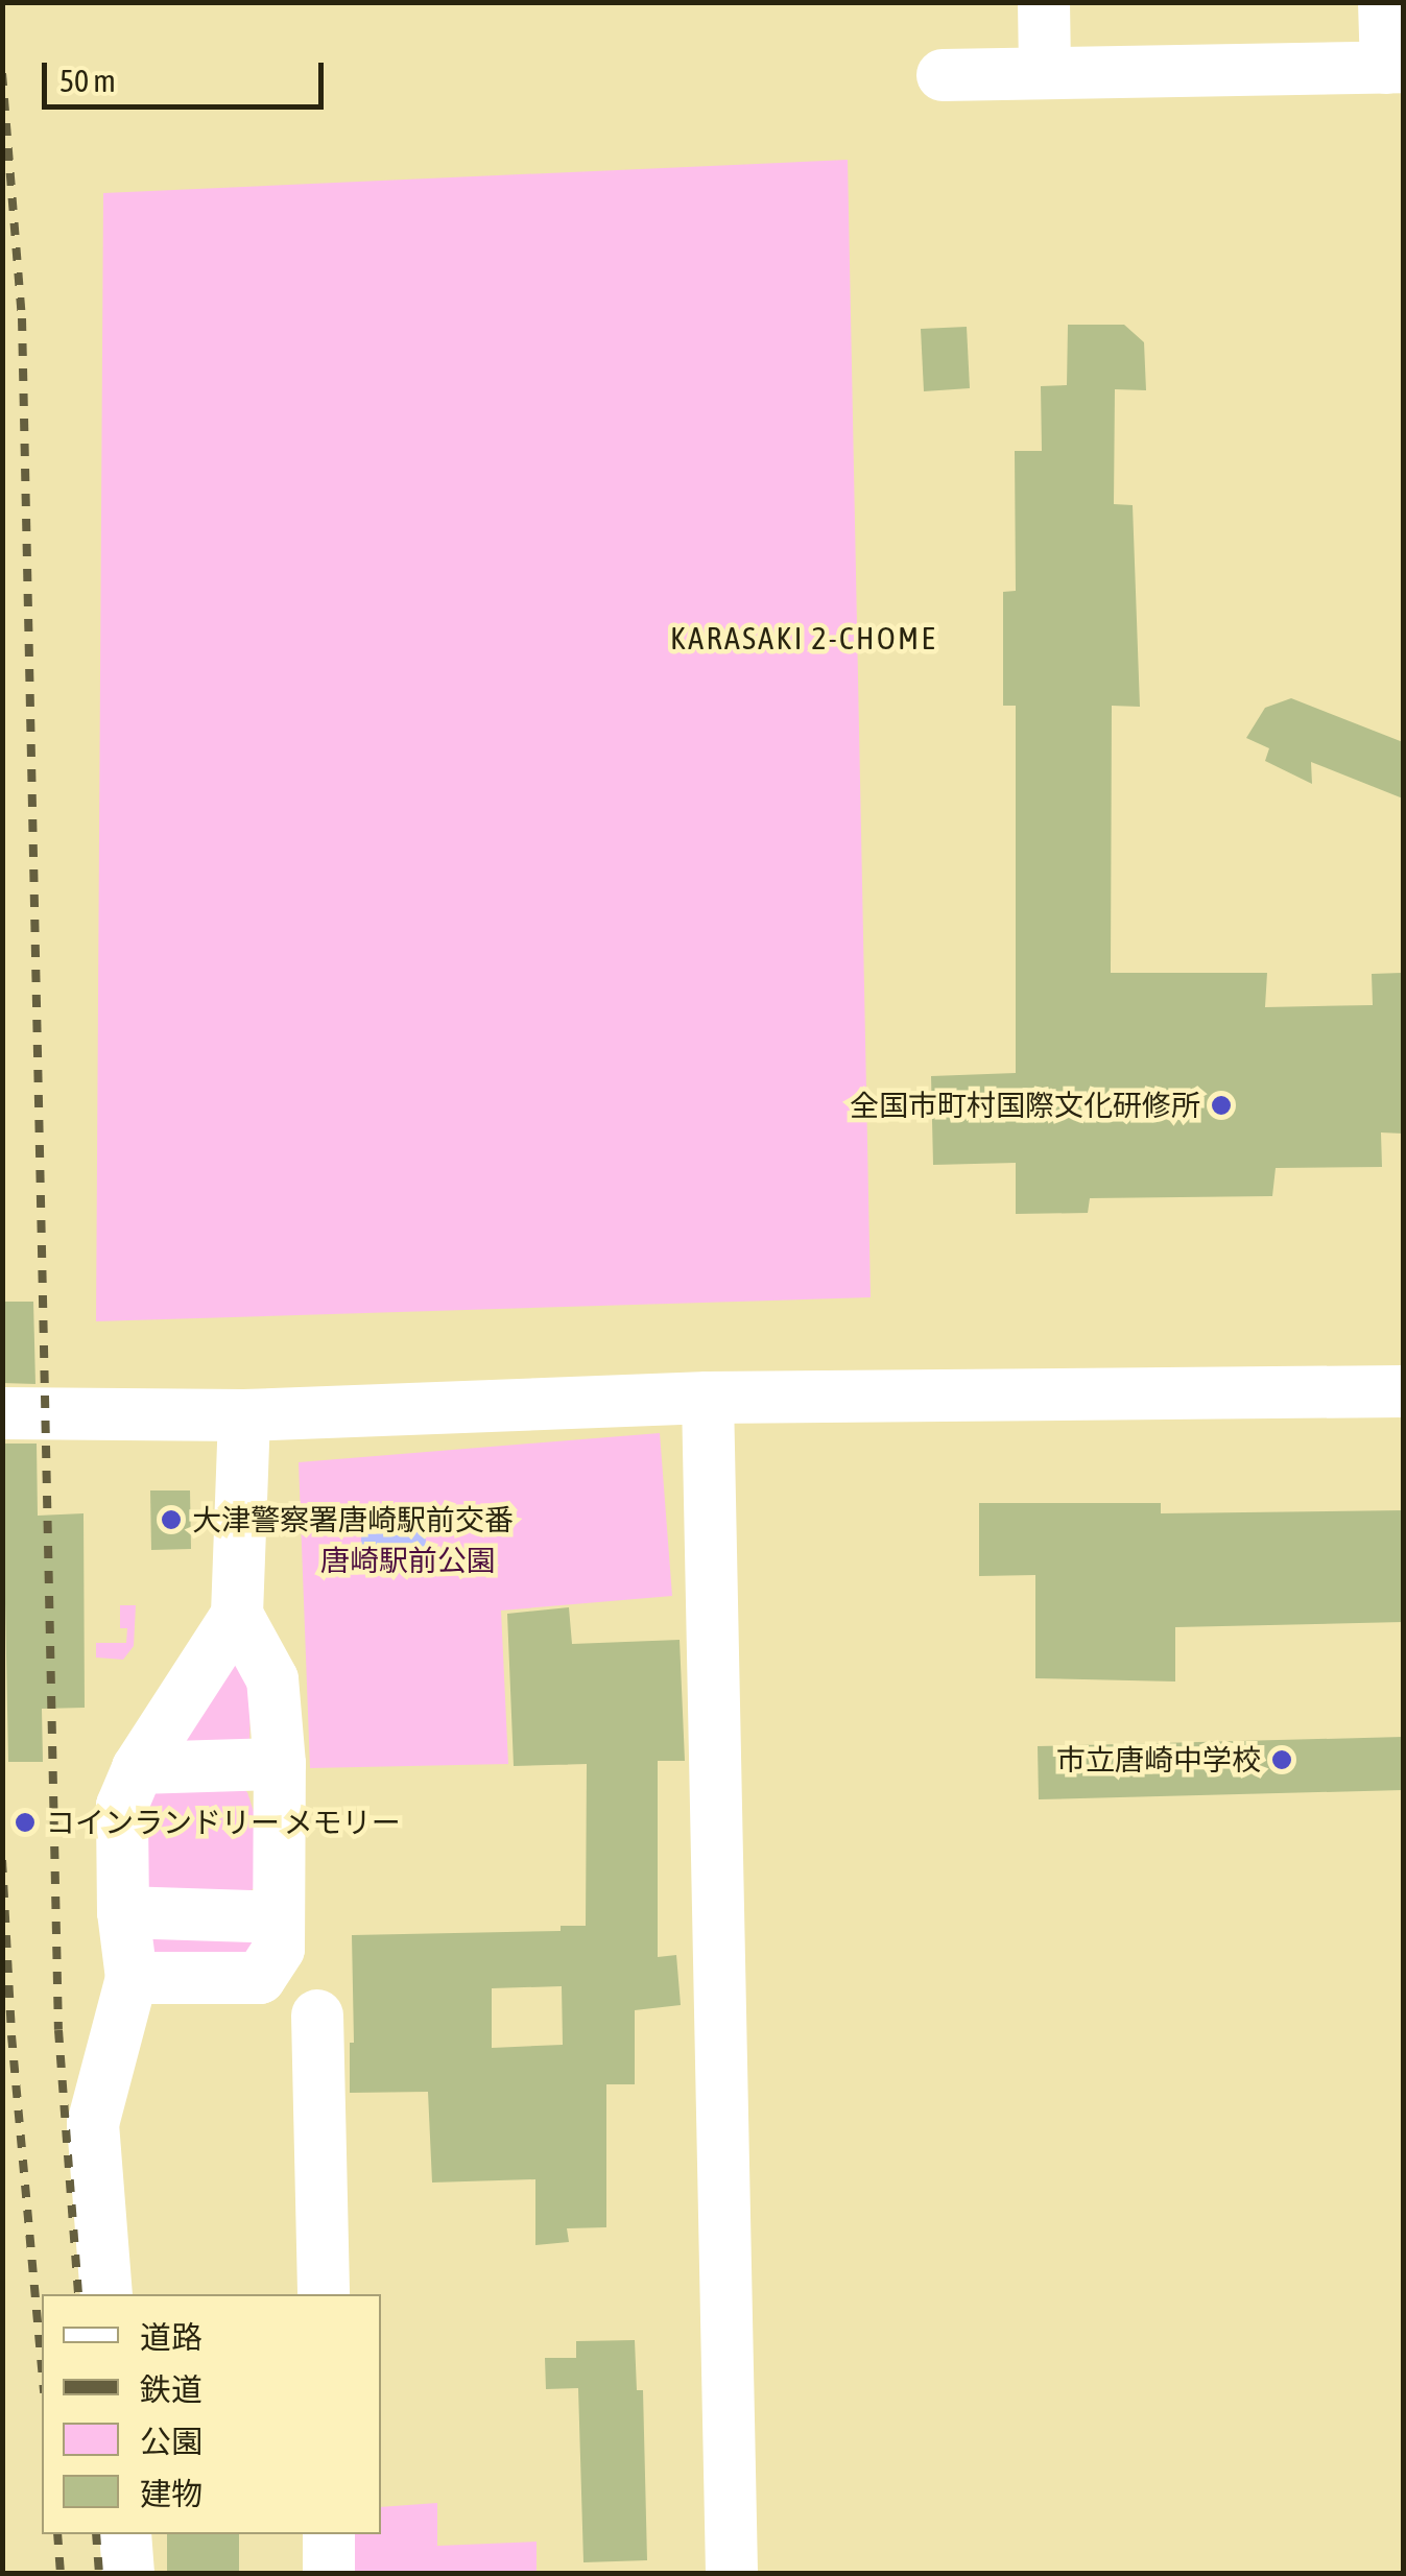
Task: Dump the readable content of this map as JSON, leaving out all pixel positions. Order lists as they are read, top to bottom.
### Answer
{
  "districts": ["KARASAKI 2-CHOME"],
  "parks": ["唐崎駅前公園"],
  "places": [
    "全国市町村国際文化研修所",
    "大津警察署唐崎駅前交番",
    "市立唐崎中学校",
    "コインランドリー メモリー"
  ],
  "legend": [
    "道路",
    "鉄道",
    "公園",
    "建物"
  ],
  "scale_bar": "50 m"
}
